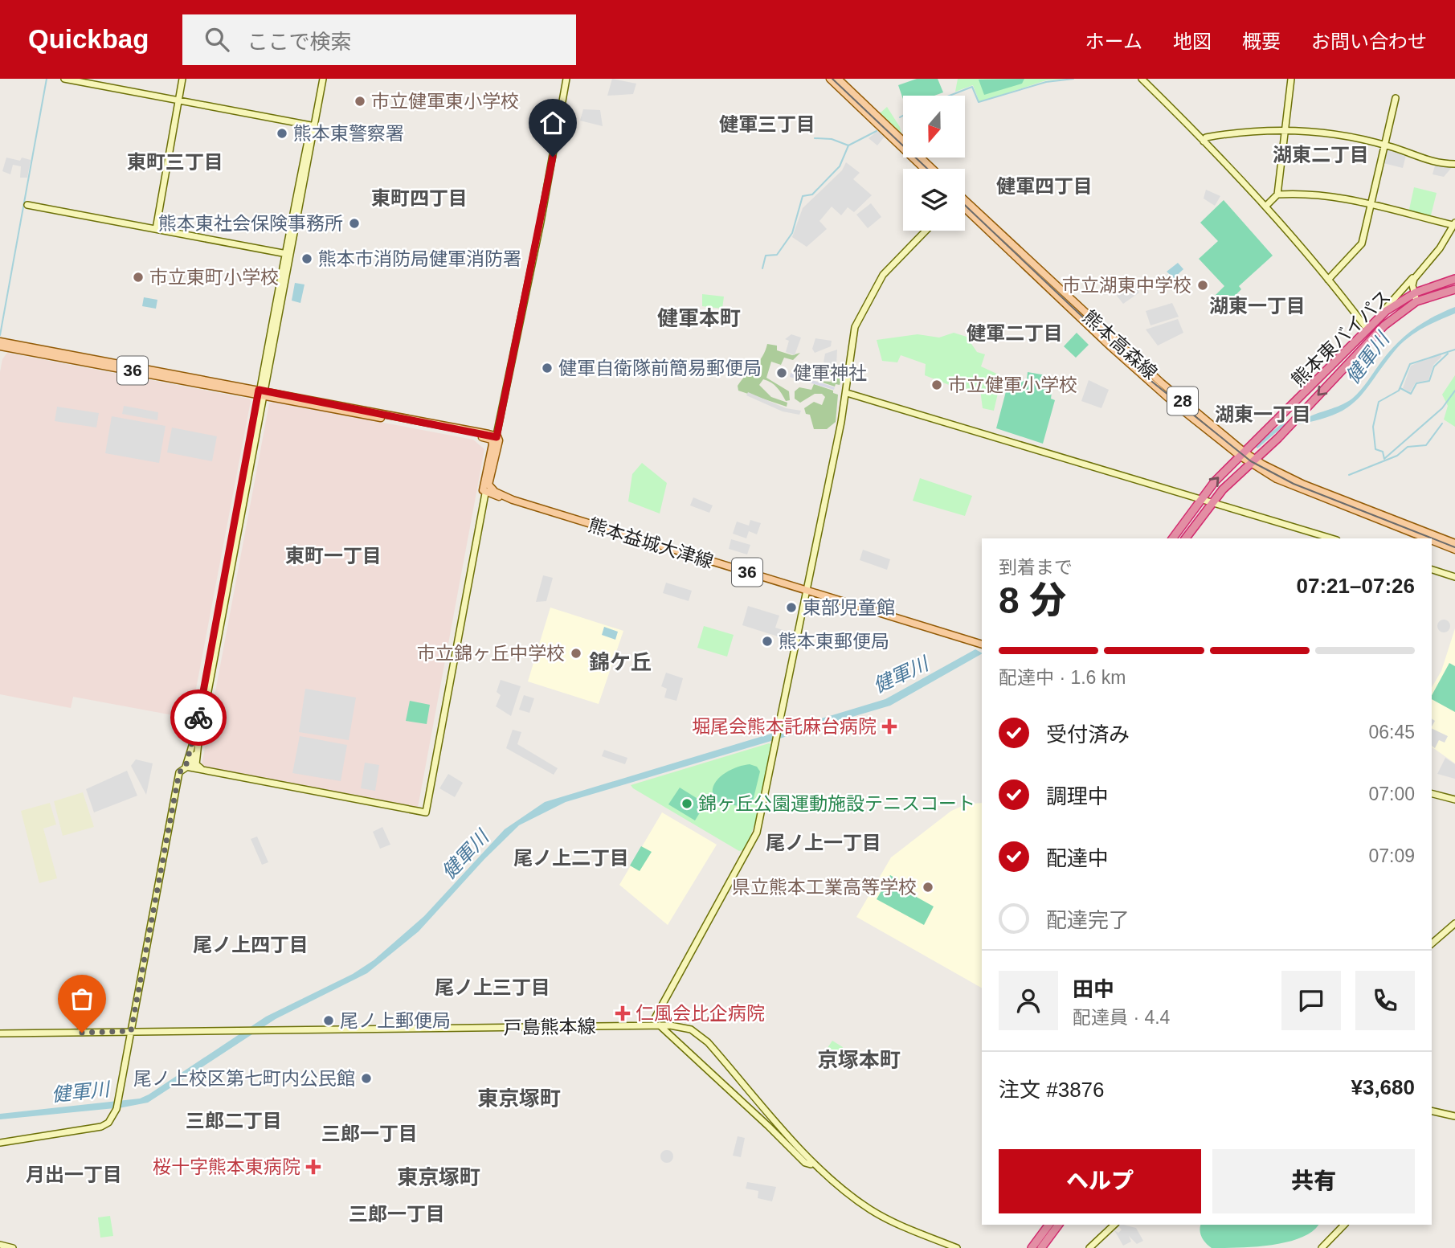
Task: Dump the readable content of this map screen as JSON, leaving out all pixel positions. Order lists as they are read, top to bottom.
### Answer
{
  "streets": {
    "highway": ["熊本東バイパス"],
    "main road": [
      "熊本高森線",
      "36",
      "28",
      "熊本益城大津線"
    ],
    "street": ["戸島熊本線"]
  },
  "crossings": [
    ["熊本東バイパス", "熊本高森線"]
  ],
  "districts": [
    "健軍三丁目",
    "湖東二丁目",
    "東町三丁目",
    "健軍四丁目",
    "東町四丁目",
    "湖東一丁目",
    "健軍本町",
    "健軍二丁目",
    "湖東一丁目",
    "東町一丁目",
    "錦ケ丘",
    "尾ノ上一丁目",
    "尾ノ上二丁目",
    "尾ノ上四丁目",
    "尾ノ上三丁目",
    "京塚本町",
    "東京塚町",
    "三郎二丁目",
    "三郎一丁目",
    "月出一丁目",
    "東京塚町",
    "三郎一丁目"
  ],
  "water": ["健軍川"],
  "places": {
    "other": [
      "市立健軍東小学校",
      "熊本東警察署",
      "熊本東社会保険事務所",
      "熊本市消防局健軍消防署",
      "市立東町小学校",
      "市立湖東中学校",
      "健軍自衛隊前簡易郵便局",
      "健軍神社",
      "市立健軍小学校",
      "東部児童館",
      "熊本東郵便局",
      "市立錦ヶ丘中学校",
      "錦ヶ丘公園運動施設テニスコート",
      "県立熊本工業高等学校",
      "尾ノ上郵便局",
      "尾ノ上校区第七町内公民館"
    ],
    "health": ["堀尾会熊本託麻台病院", "仁風会比企病院", "桜十字熊本東病院"]
  },
  "north": "bottom",
  "page": {
    "header": "Quickbag",
    "search": "ここで検索",
    "nav": [
      "ホーム",
      "地図",
      "概要",
      "お問い合わせ"
    ],
    "heading": ["8 分", "到着まで", "07:21–07:26"],
    "panel": [
      "田中",
      "配達員 · 4.4",
      "注文 #3876",
      "¥3,680"
    ],
    "bar": "配達中 · 1.6 km",
    "list": [
      ["受付済み", "06:45"],
      ["調理中", "07:00"],
      ["配達中", "07:09"],
      "配達完了"
    ],
    "buttons": ["ヘルプ", "共有"]
  }
}
